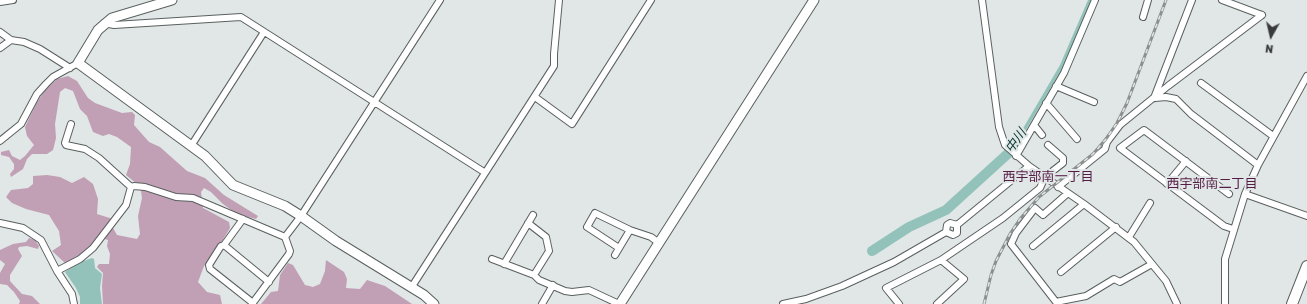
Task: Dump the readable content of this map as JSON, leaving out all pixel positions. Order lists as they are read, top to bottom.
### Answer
{
  "districts": ["西宇部南一丁目", "西宇部南二丁目"],
  "water": ["中川"],
  "north": "bottom"
}
